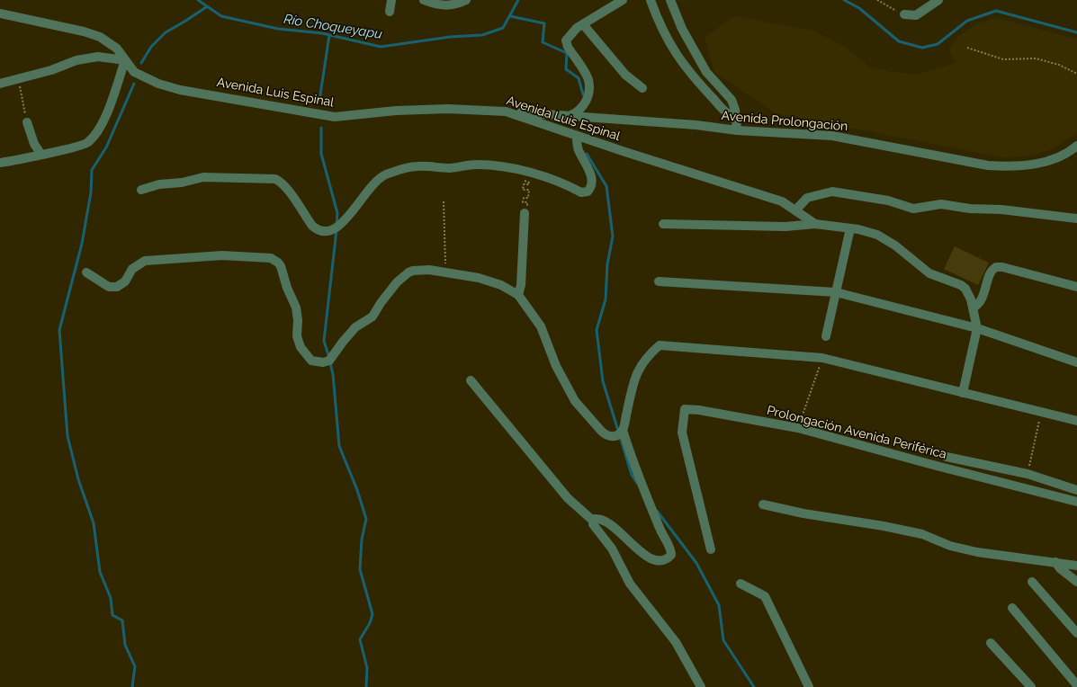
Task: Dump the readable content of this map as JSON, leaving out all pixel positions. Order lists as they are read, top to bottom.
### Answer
{
  "streets": {
    "street": ["Avenida Luis Espinal", "Avenida Prolongación", "Prolongación Avenida Periférica"]
  },
  "crossings": [
    ["Avenida Luis Espinal", "Avenida Prolongación"]
  ],
  "water": ["Río Choqueyapu"]
}
